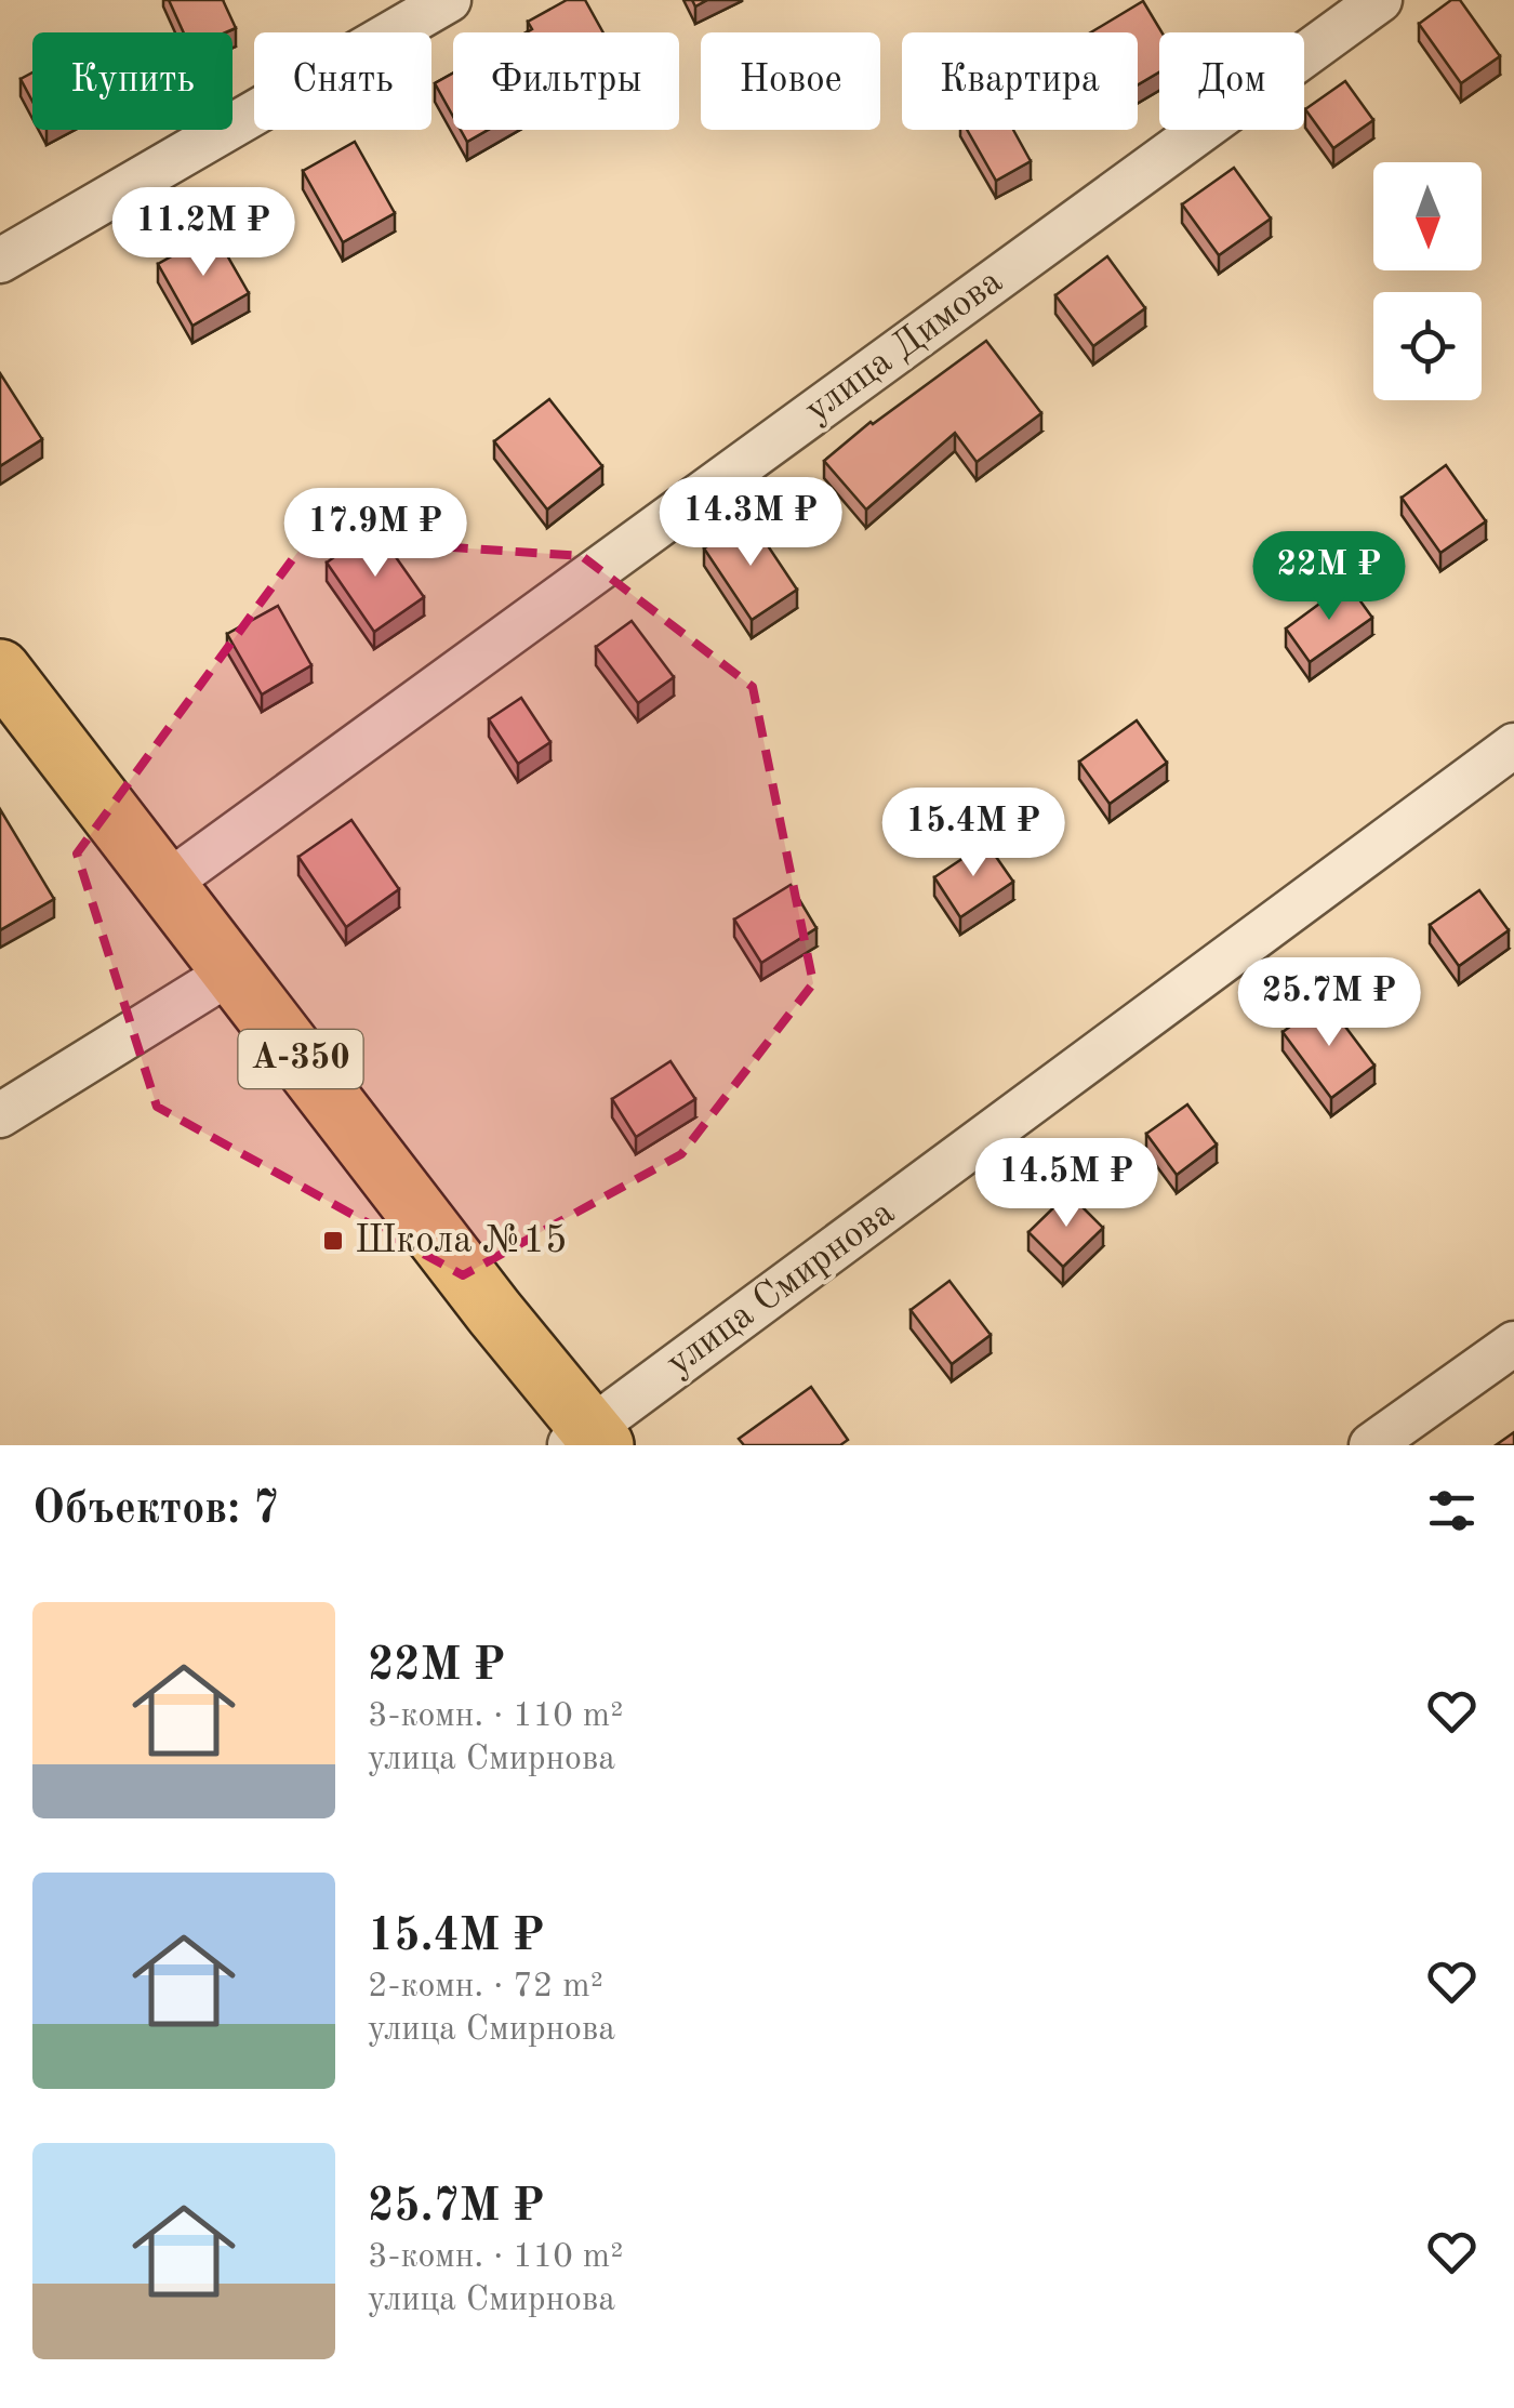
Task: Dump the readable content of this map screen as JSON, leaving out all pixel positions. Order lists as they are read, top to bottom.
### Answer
{
  "streets": {
    "highway": ["А-350"],
    "street": ["улица Димова", "улица Смирнова"]
  },
  "crossings": [
    ["улица Димова", "А-350"],
    ["А-350", "улица Смирнова"]
  ],
  "places": {
    "transit": ["Школа №15"]
  },
  "north": "bottom",
  "page": {
    "chip": [
      "Купить",
      "Снять",
      "Фильтры",
      "Новое",
      "Квартира",
      "Дом"
    ],
    "price": [
      "11.2M ₽",
      "14.3M ₽",
      "17.9M ₽",
      "22M ₽",
      "15.4M ₽",
      "25.7M ₽",
      "14.5M ₽"
    ],
    "heading": "Объектов: 7",
    "list": [
      {
        "name": "22M ₽",
        "note": "3-комн. · 110 m² · улица Смирнова"
      },
      {
        "name": "15.4M ₽",
        "note": "2-комн. · 72 m² · улица Смирнова"
      },
      {
        "name": "25.7M ₽",
        "note": "3-комн. · 110 m² · улица Смирнова"
      }
    ]
  }
}
